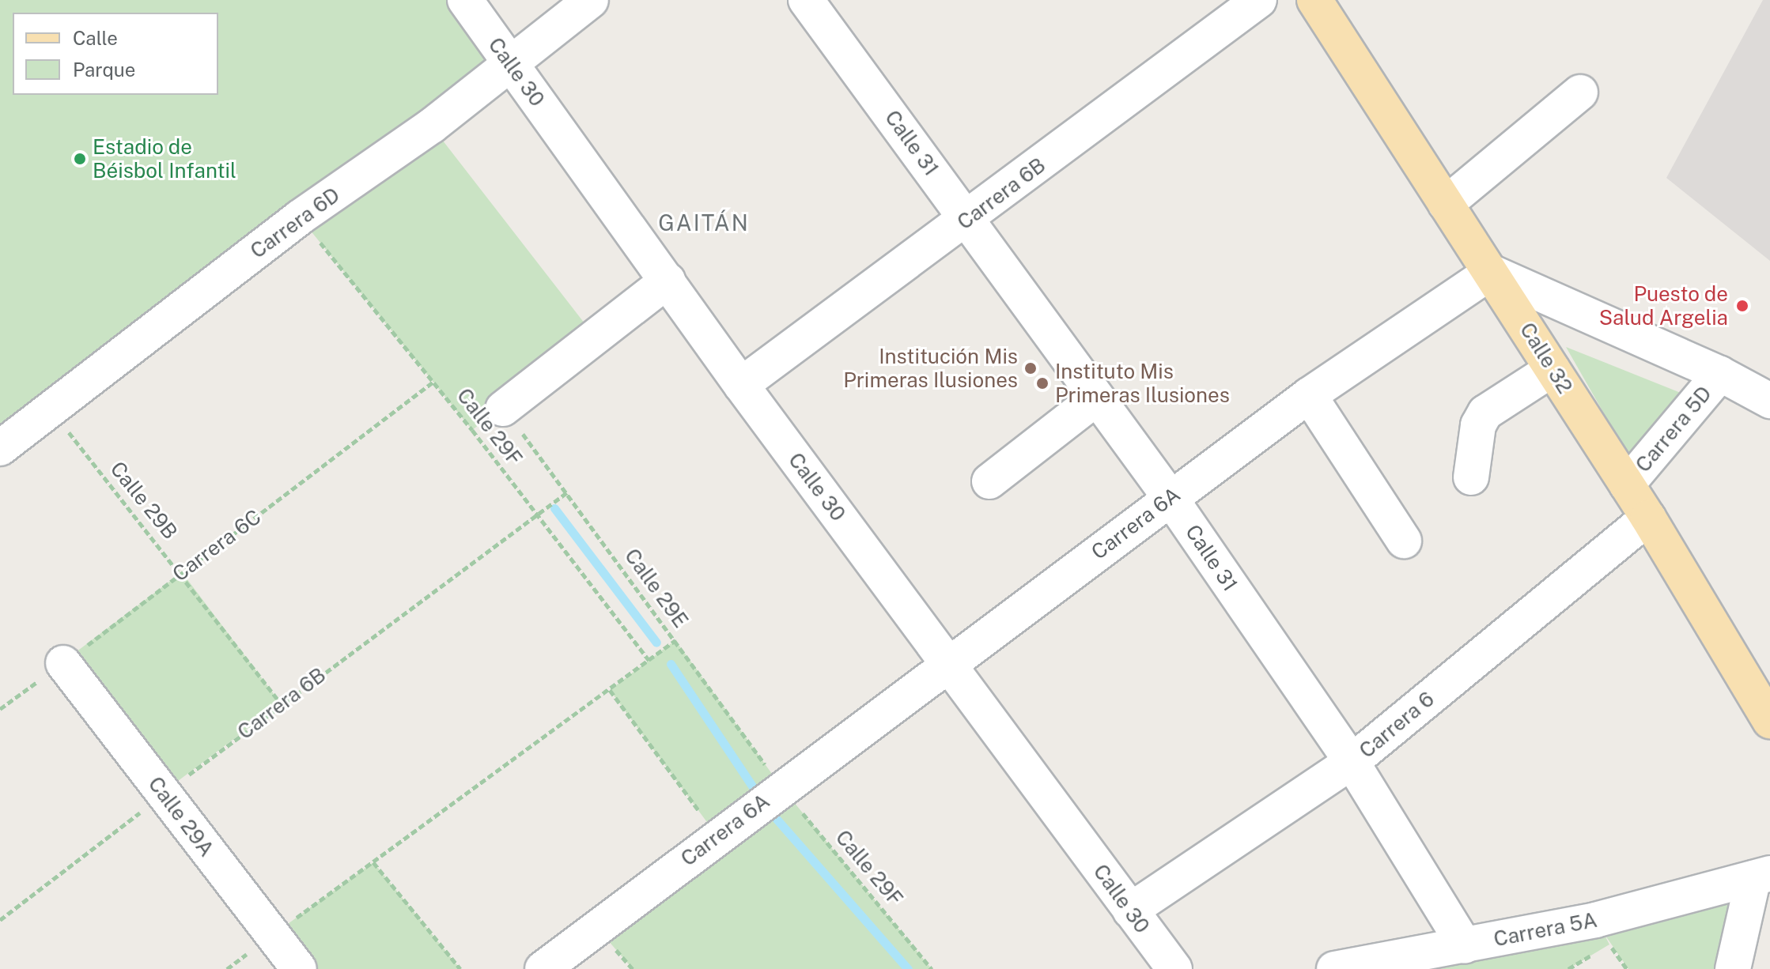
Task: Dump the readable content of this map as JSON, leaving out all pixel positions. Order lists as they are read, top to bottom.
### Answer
{
  "streets": {
    "main road": ["Calle 32"],
    "street": [
      "Calle 30",
      "Calle 31",
      "Carrera 6B",
      "Carrera 6D",
      "Carrera 5D",
      "Carrera 6A",
      "Carrera 6",
      "Calle 29A",
      "Carrera 5A"
    ],
    "path": [
      "Calle 29F",
      "Calle 29B",
      "Carrera 6C",
      "Calle 29E"
    ]
  },
  "crossings": [
    ["Calle 30", "Carrera 6B"],
    ["Calle 30", "Carrera 6D"],
    ["Calle 30", "Carrera 6A"],
    ["Calle 30", "Carrera 6"],
    ["Calle 31", "Carrera 6B"],
    ["Calle 31", "Carrera 6A"],
    ["Calle 31", "Carrera 6"],
    ["Calle 31", "Carrera 5A"],
    ["Carrera 6B", "Calle 29F"],
    ["Carrera 6B", "Calle 29B"],
    ["Carrera 6B", "Calle 29E"],
    ["Carrera 6B", "Calle 29A"],
    ["Carrera 6D", "Calle 29F"],
    ["Carrera 6D", "Calle 29B"],
    ["Calle 32", "Carrera 5D"],
    ["Calle 32", "Carrera 6A"],
    ["Calle 32", "Carrera 6"],
    ["Calle 29F", "Carrera 6A"],
    ["Calle 29F", "Carrera 6C"],
    ["Calle 29F", "Calle 29E"],
    ["Calle 29B", "Carrera 6C"],
    ["Carrera 6A", "Calle 29E"],
    ["Carrera 6C", "Calle 29A"]
  ],
  "districts": ["GAITÁN"],
  "places": [
    "Estadio de Béisbol Infantil",
    "Puesto de Salud Argelia",
    "Institución Mis Primeras Ilusiones",
    "Instituto Mis Primeras Ilusiones"
  ],
  "legend": ["Calle", "Parque"]
}
